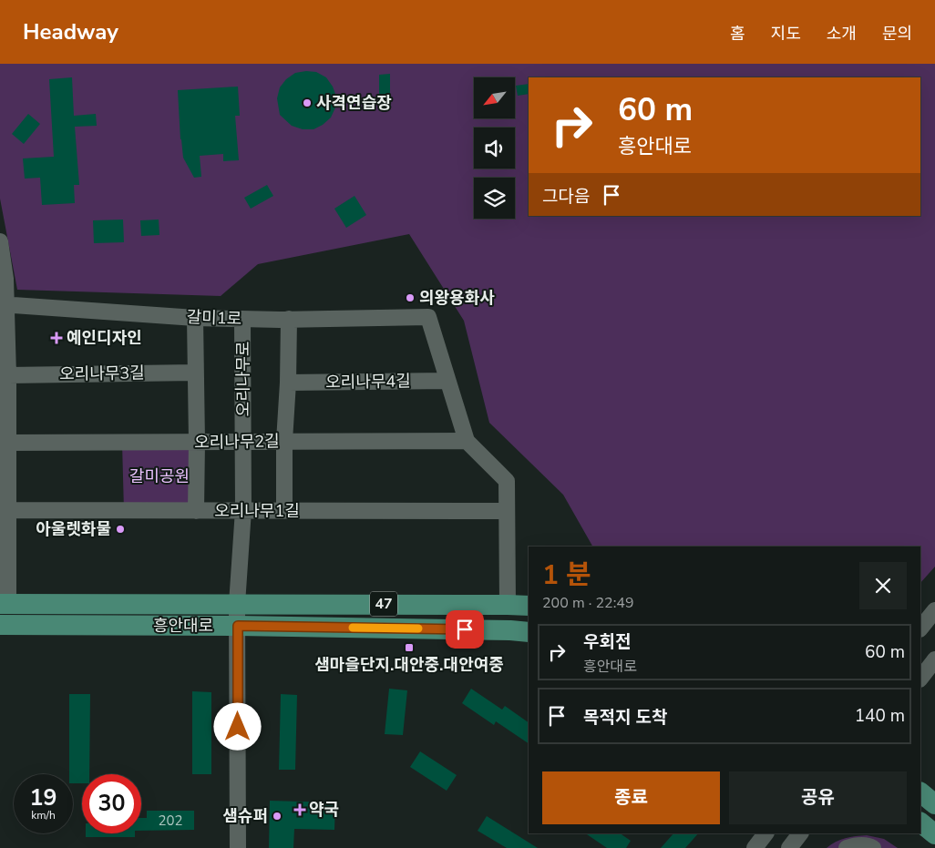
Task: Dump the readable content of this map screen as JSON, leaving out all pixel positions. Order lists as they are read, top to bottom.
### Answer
{
  "streets": {
    "main road": ["47", "흥안대로"],
    "street": [
      "갈미1로",
      "오리나무3길",
      "오리나무로",
      "오리나무4길",
      "오리나무2길",
      "오리나무1길"
    ]
  },
  "crossings": [
    ["갈미1로", "오리나무로"],
    ["갈미1로", "오리나무4길"],
    ["오리나무로", "오리나무2길"],
    ["오리나무로", "오리나무1길"],
    ["오리나무로", "흥안대로"]
  ],
  "parks": ["갈미공원"],
  "places": {
    "other": [
      "사격연습장",
      "의왕용화사",
      "아울렛화물",
      "샘슈퍼"
    ],
    "health": ["예인디자인", "약국"],
    "transit": ["샘마을단지.대안중.대안여중"]
  },
  "house_numbers": ["202"],
  "north": "bottom left",
  "page": {
    "header": "Headway",
    "nav": [
      "홈",
      "지도",
      "소개",
      "문의"
    ],
    "turn": ["60 m", "흥안대로"],
    "then": "그다음",
    "heading": ["1 분", "200 m · 22:49"],
    "list": [
      {
        "name": "우회전",
        "note": "흥안대로",
        "value": "60 m"
      },
      {
        "name": "목적지 도착",
        "value": "140 m"
      }
    ],
    "buttons": ["종료", "공유"],
    "speed": "19 km/h",
    "limit": "30"
  }
}
